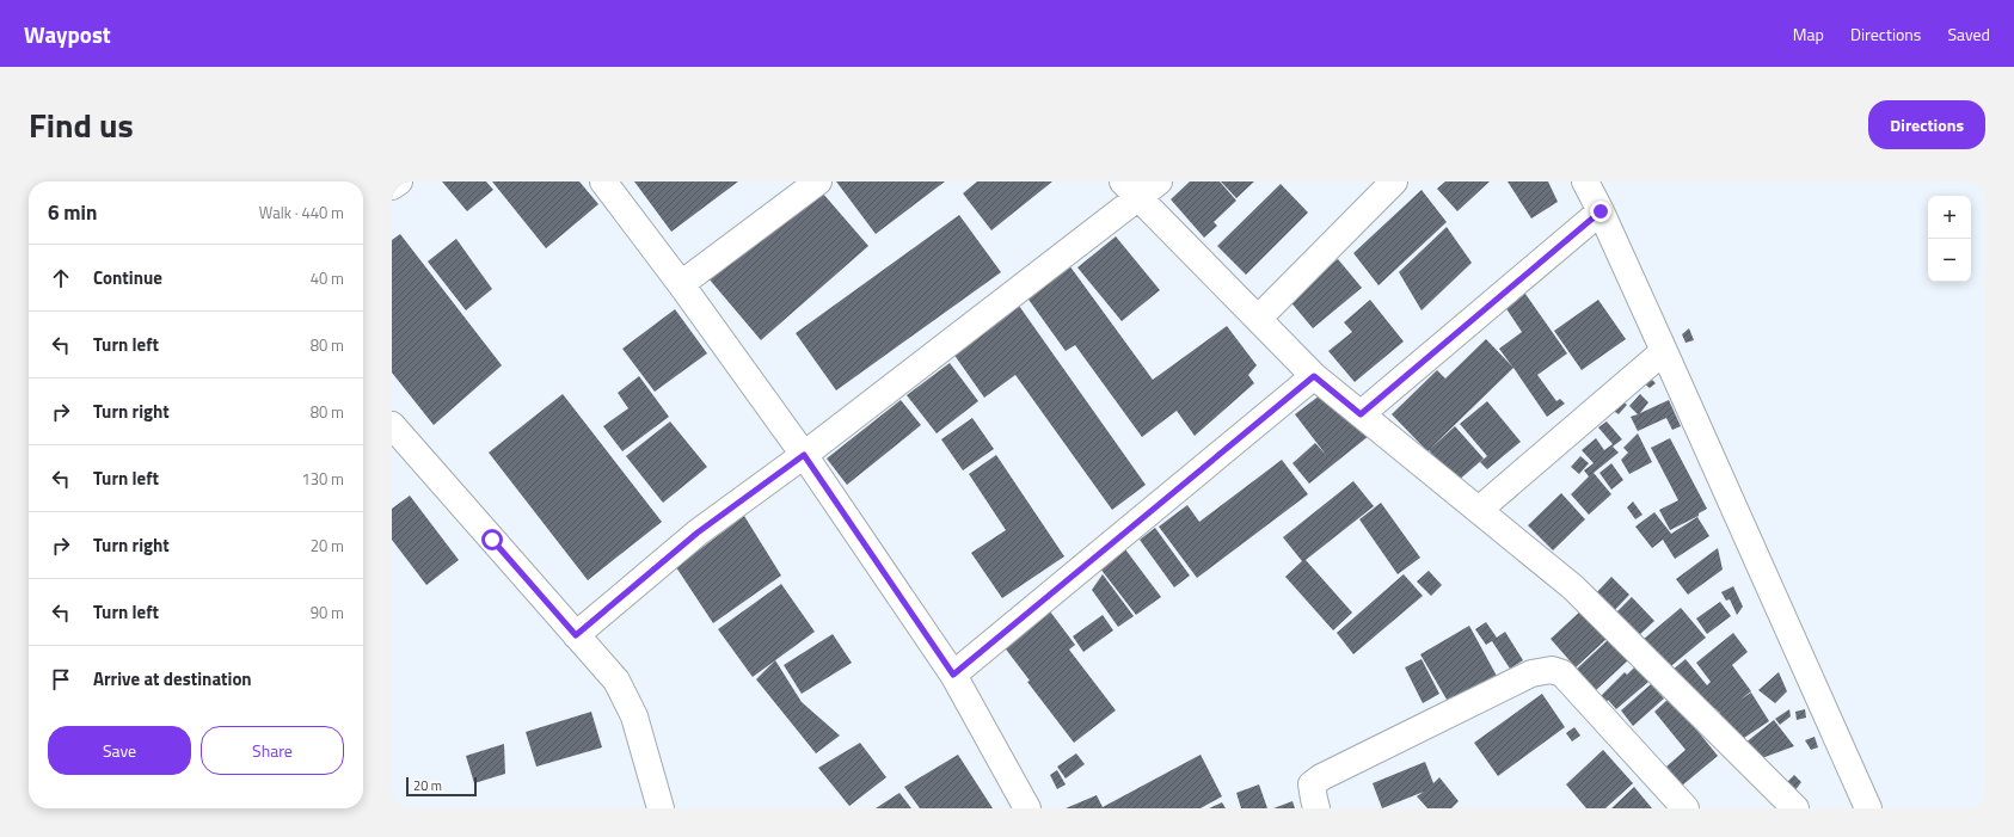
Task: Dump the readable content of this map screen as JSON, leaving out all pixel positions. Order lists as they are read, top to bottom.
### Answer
{
  "scale_bar": "20 m",
  "page": {
    "header": "Waypost",
    "nav": ["Map", "Directions", "Saved"],
    "title": "Find us",
    "buttons": [
      "Directions",
      ["Save", "Share"]
    ],
    "heading": ["6 min", "Walk · 440 m"],
    "map_buttons": ["+", "−"],
    "list": [
      ["Continue", "40 m"],
      ["Turn left", "80 m"],
      ["Turn right", "80 m"],
      ["Turn left", "130 m"],
      ["Turn right", "20 m"],
      ["Turn left", "90 m"],
      "Arrive at destination"
    ],
    "scale": "20 m"
  }
}
